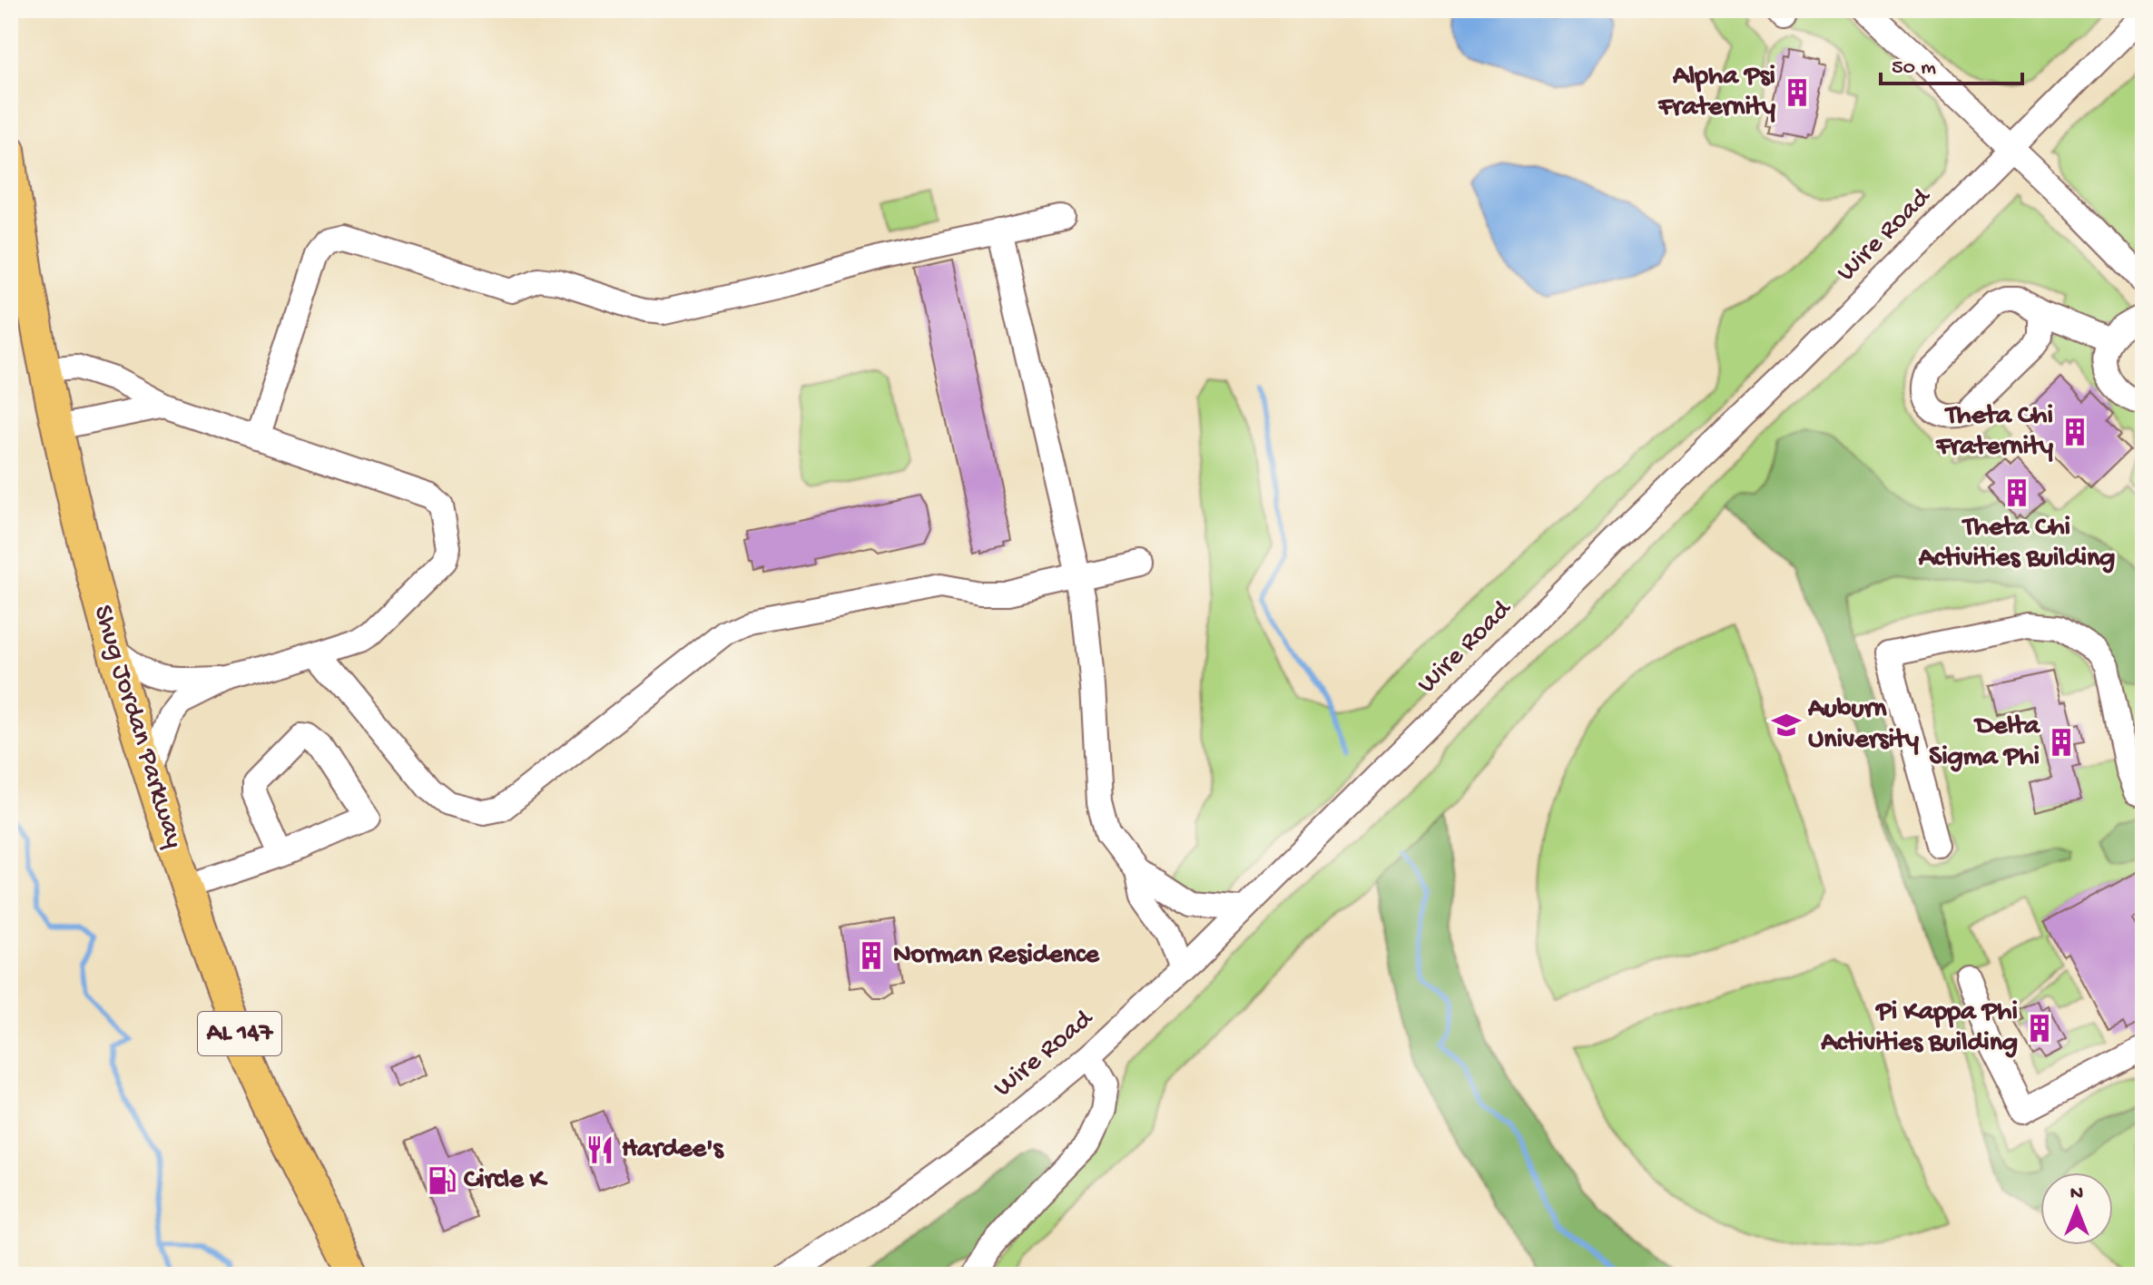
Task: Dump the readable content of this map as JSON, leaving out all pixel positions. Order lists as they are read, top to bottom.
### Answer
{
  "streets": {
    "main road": ["Shug Jordan Parkway", "AL 147"],
    "street": ["Wire Road"]
  },
  "places": {
    "building": [
      "Alpha Psi Fraternity",
      "Theta Chi Fraternity",
      "Theta Chi Activities Building",
      "Delta Sigma Phi",
      "Norman Residence",
      "Pi Kappa Phi Activities Building"
    ],
    "school or university": ["Auburn University"],
    "restaurant": ["Hardee's"],
    "fuel station": ["Circle K"]
  },
  "scale_bar": "50 m",
  "north": "top"
}
